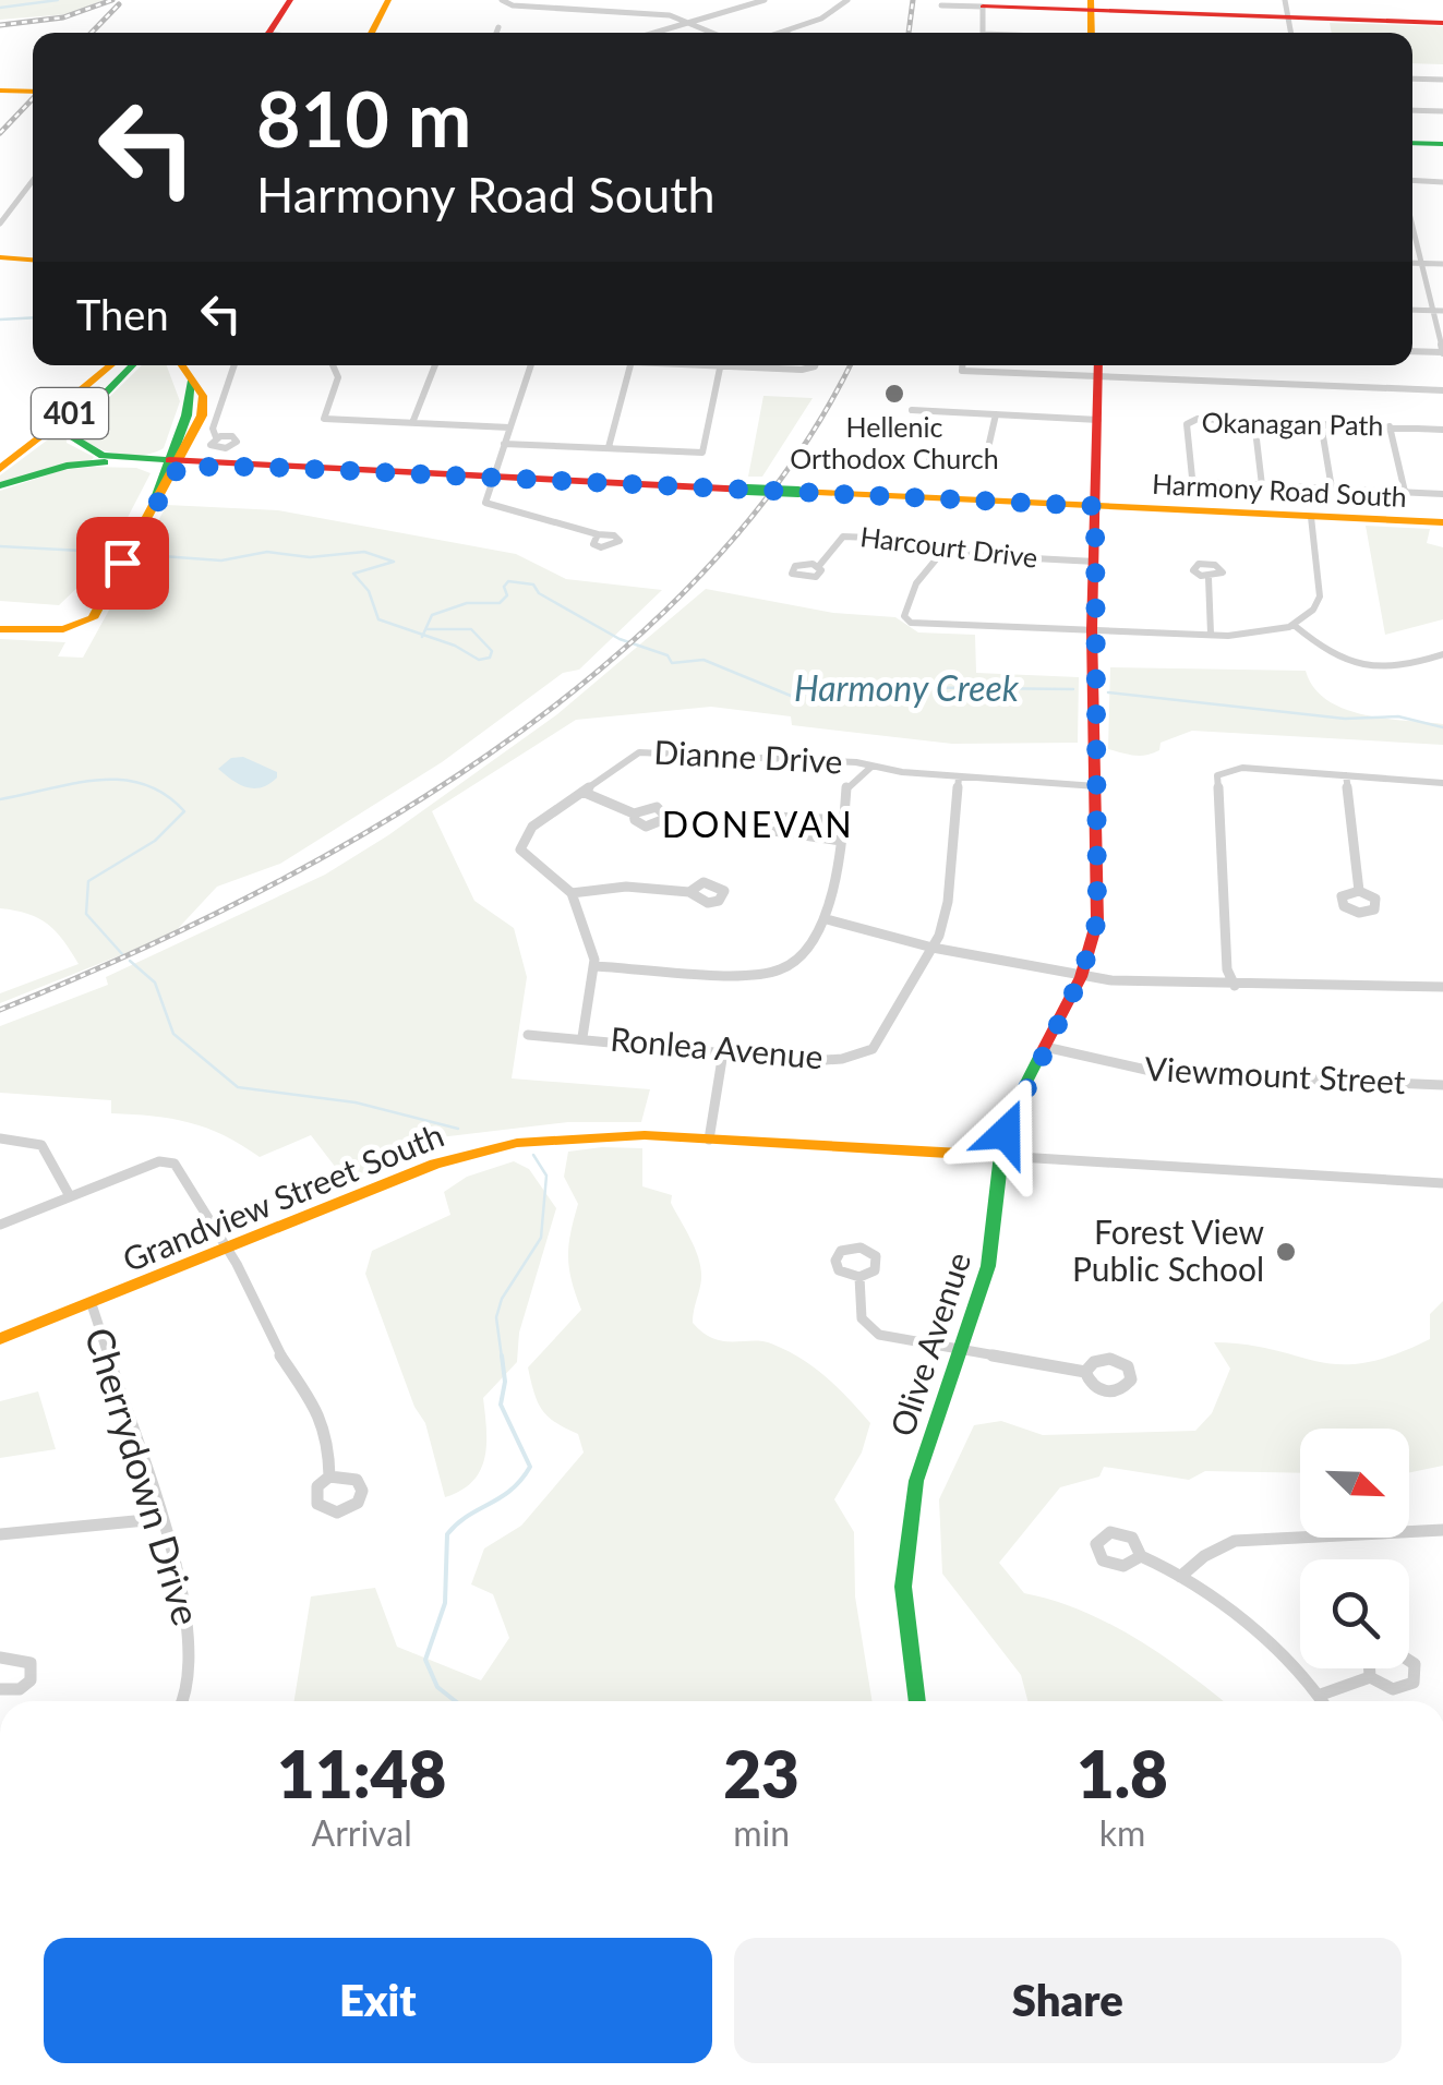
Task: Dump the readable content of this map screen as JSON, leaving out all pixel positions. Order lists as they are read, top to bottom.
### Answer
{
  "streets": {
    "main road": [
      "401",
      "Harmony Road South",
      "Grandview Street South",
      "Olive Avenue"
    ],
    "street": [
      "Okanagan Path",
      "Harcourt Drive",
      "Dianne Drive",
      "Ronlea Avenue",
      "Viewmount Street",
      "Cherrydown Drive"
    ]
  },
  "crossings": [
    ["Harmony Road South", "Olive Avenue"],
    ["Harcourt Drive", "Olive Avenue"],
    ["Dianne Drive", "Ronlea Avenue"],
    ["Dianne Drive", "Olive Avenue"],
    ["Viewmount Street", "Olive Avenue"],
    ["Grandview Street South", "Olive Avenue"],
    ["Grandview Street South", "Cherrydown Drive"]
  ],
  "districts": ["DONEVAN"],
  "water": ["Harmony Creek"],
  "places": ["Hellenic Orthodox Church", "Forest View Public School"],
  "north": "bottom right",
  "page": {
    "turn": ["810 m", "Harmony Road South"],
    "then": "Then",
    "eta": [
      "11:48",
      "Arrival",
      "23",
      "min",
      "1.8",
      "km"
    ],
    "buttons": ["Exit", "Share"]
  }
}
